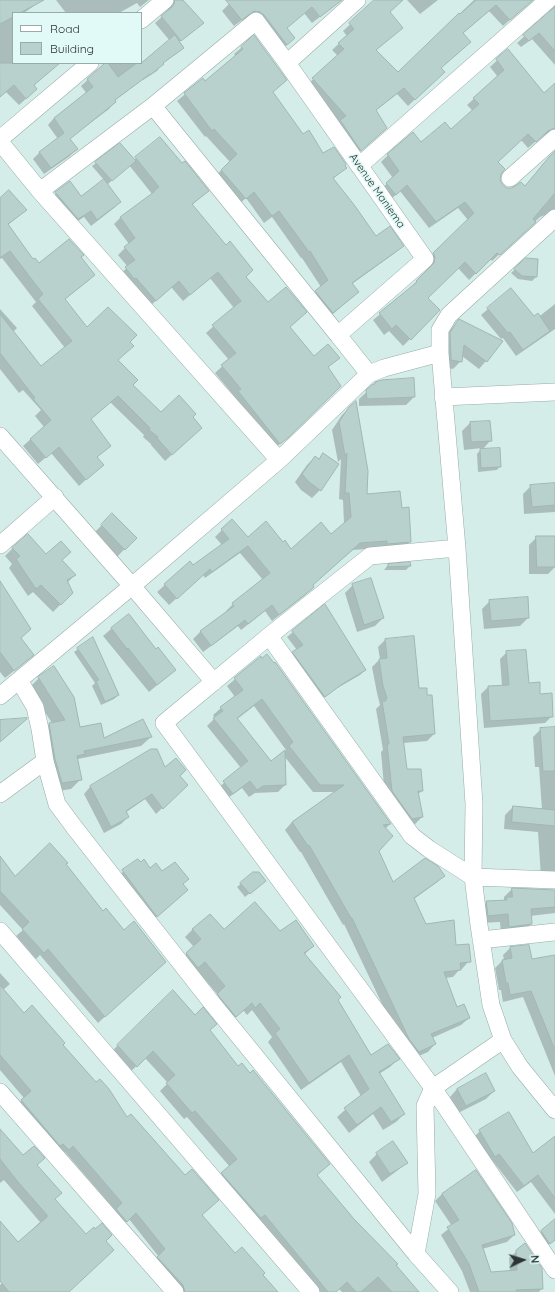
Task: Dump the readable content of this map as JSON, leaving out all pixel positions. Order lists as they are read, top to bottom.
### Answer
{
  "streets": {
    "street": ["Avenue Maniema"]
  },
  "legend": ["Road", "Building"],
  "north": "right"
}
